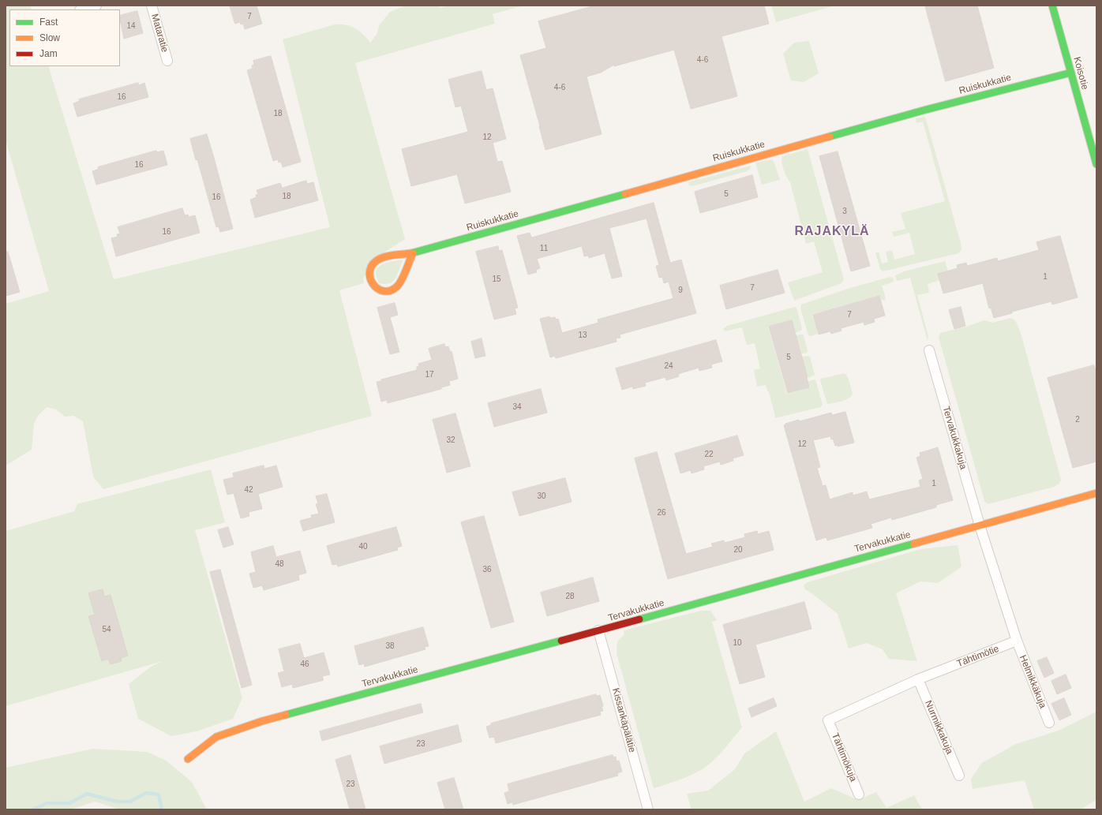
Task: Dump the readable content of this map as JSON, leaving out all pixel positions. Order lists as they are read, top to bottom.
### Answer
{
  "streets": {
    "street": [
      "Mataratie",
      "Koisotie",
      "Ruiskukkatie",
      "Tervakukkakuja",
      "Tervakukkatie",
      "Tähtimötie",
      "Helmikkäkuja",
      "Kissankäpälätie",
      "Nurmikkakuja",
      "Tähtimökuja"
    ]
  },
  "crossings": [
    ["Koisotie", "Ruiskukkatie"],
    ["Tervakukkakuja", "Tervakukkatie"],
    ["Tervakukkatie", "Kissankäpälätie"],
    ["Tähtimötie", "Helmikkäkuja"],
    ["Tähtimötie", "Nurmikkakuja"],
    ["Tähtimötie", "Tähtimökuja"]
  ],
  "districts": ["RAJAKYLÄ"],
  "house_numbers": [
    "7",
    "14",
    "4-6",
    "4-6",
    "16",
    "18",
    "12",
    "16",
    "5",
    "18",
    "16",
    "3",
    "16",
    "11",
    "1",
    "15",
    "7",
    "9",
    "7",
    "13",
    "5",
    "24",
    "17",
    "34",
    "2",
    "32",
    "12",
    "22",
    "1",
    "42",
    "30",
    "26",
    "40",
    "20",
    "48",
    "36",
    "28",
    "54",
    "10",
    "38",
    "46",
    "23",
    "23"
  ],
  "legend": ["Fast", "Slow", "Jam"]
}
